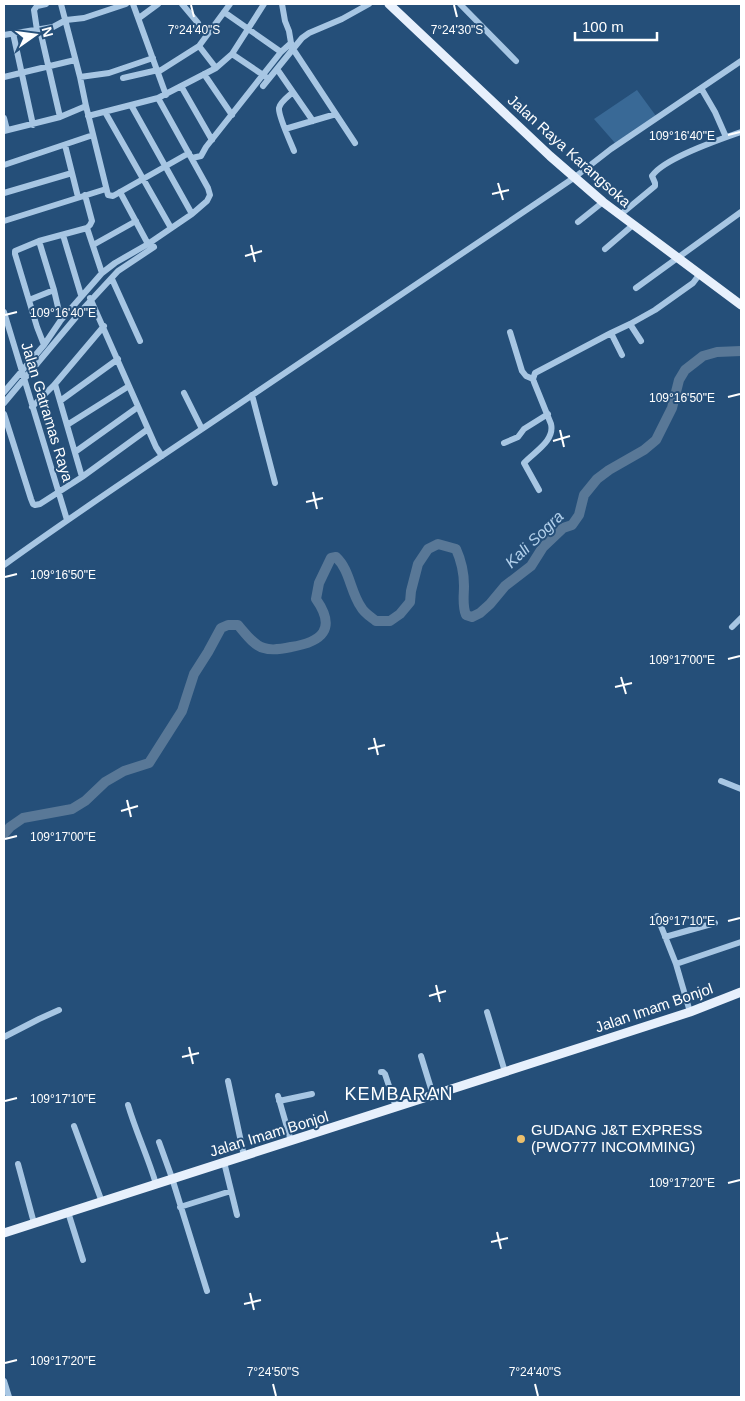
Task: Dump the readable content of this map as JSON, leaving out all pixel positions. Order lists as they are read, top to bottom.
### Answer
{
  "streets": {
    "main road": ["Jalan Raya Karangsoka", "Jalan Imam Bonjol"],
    "street": ["Jalan Gatramas Raya"]
  },
  "districts": ["KEMBARAN"],
  "water": ["Kali Sogra"],
  "places": ["GUDANG J&T EXPRESS (PWO777 INCOMMING)"],
  "scale_bar": "100 m",
  "north": "right",
  "coordinates": [
    "7°24'40\"S",
    "7°24'30\"S",
    "109°16'40\"E",
    "109°16'50\"E",
    "109°17'00\"E",
    "109°17'10\"E",
    "109°17'20\"E",
    "7°24'50\"S"
  ]
}
